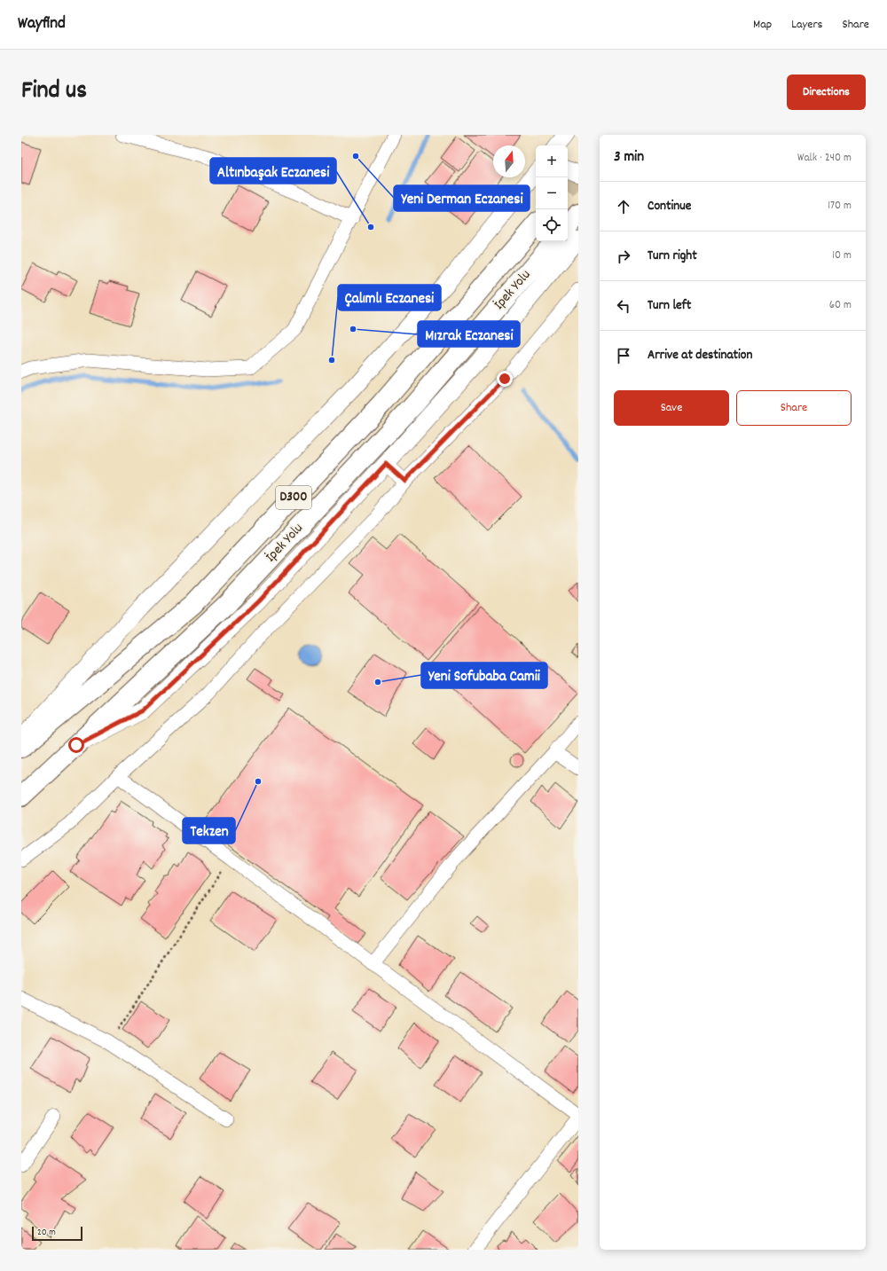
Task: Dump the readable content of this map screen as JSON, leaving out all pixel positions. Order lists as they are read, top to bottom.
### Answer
{
  "streets": {
    "highway": ["İpek Yolu", "D300"]
  },
  "places": [
    "Yeni Derman Eczanesi",
    "Altınbaşak Eczanesi",
    "Mızrak Eczanesi",
    "Çalımlı Eczanesi",
    "Yeni Sofubaba Camii",
    "Tekzen"
  ],
  "scale_bar": "20 m",
  "north": "top",
  "page": {
    "header": "Wayfind",
    "nav": ["Map", "Layers", "Share"],
    "title": "Find us",
    "buttons": [
      "Directions",
      ["Save", "Share"]
    ],
    "heading": ["3 min", "Walk · 240 m"],
    "map_buttons": ["+", "−"],
    "list": [
      ["Continue", "170 m"],
      ["Turn right", "10 m"],
      ["Turn left", "60 m"],
      "Arrive at destination"
    ],
    "scale": "20 m"
  }
}
